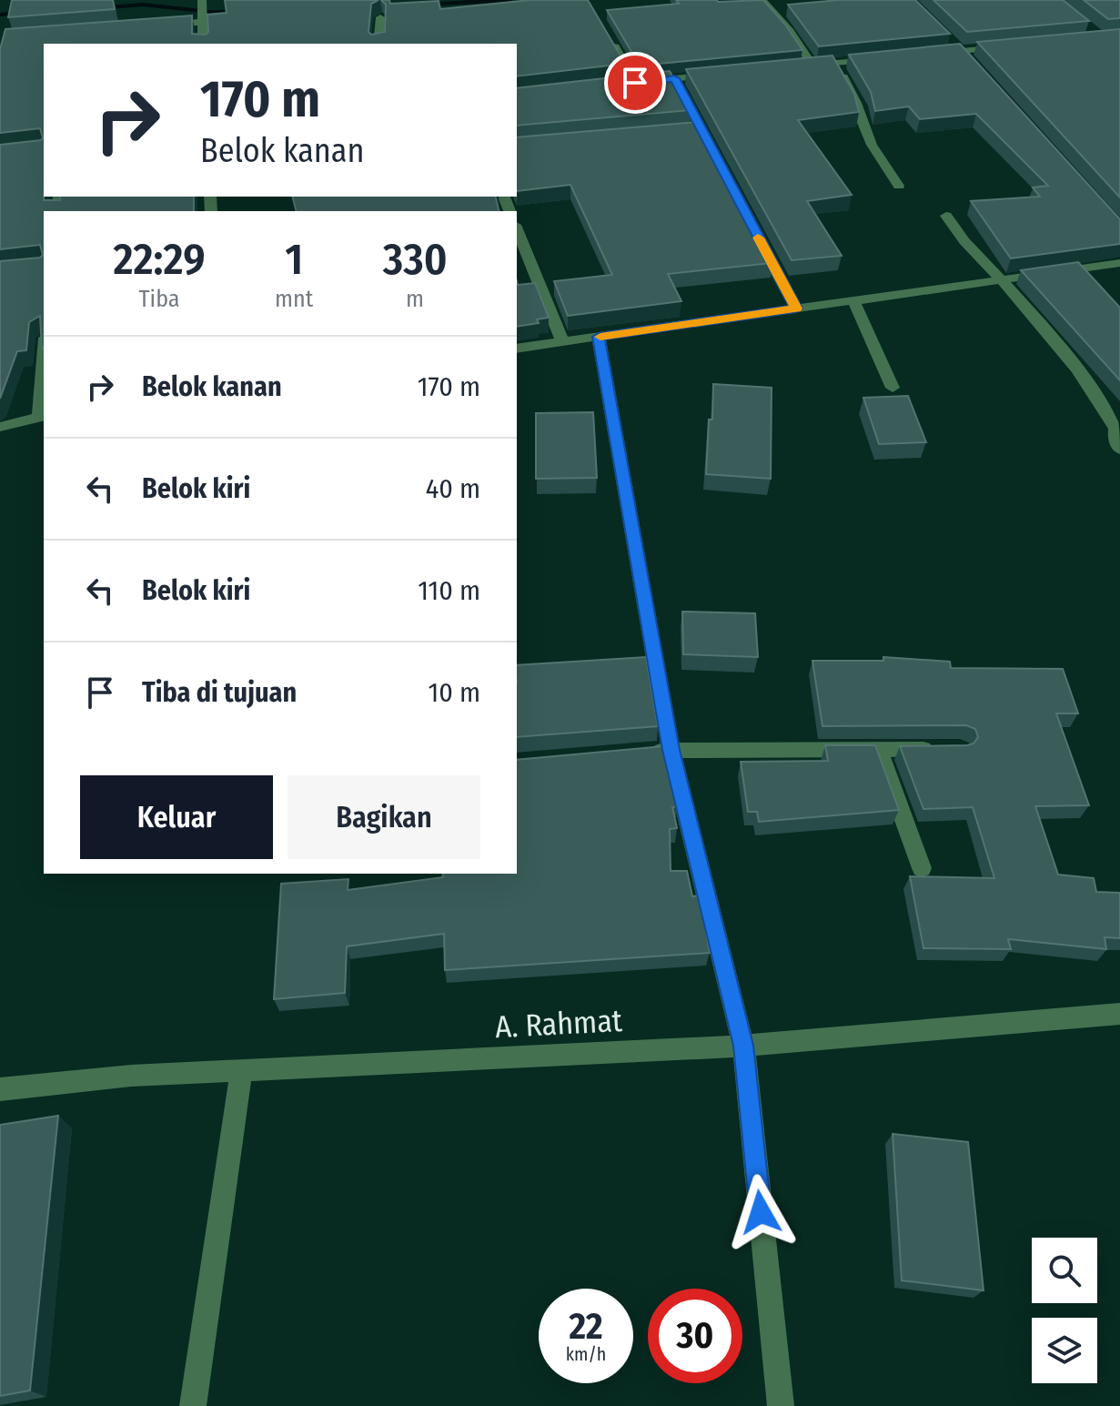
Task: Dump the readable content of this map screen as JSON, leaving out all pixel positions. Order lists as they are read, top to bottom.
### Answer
{
  "streets": {
    "street": ["A. Rahmat"]
  },
  "page": {
    "turn": ["170 m", "Belok kanan"],
    "eta": [
      "22:29",
      "Tiba",
      "1",
      "mnt",
      "330",
      "m"
    ],
    "list": [
      {
        "name": "Belok kanan",
        "value": "170 m"
      },
      {
        "name": "Belok kiri",
        "value": "40 m"
      },
      {
        "name": "Belok kiri",
        "value": "110 m"
      },
      {
        "name": "Tiba di tujuan",
        "value": "10 m"
      }
    ],
    "buttons": ["Keluar", "Bagikan"],
    "speed": "22 km/h",
    "limit": "30"
  }
}
